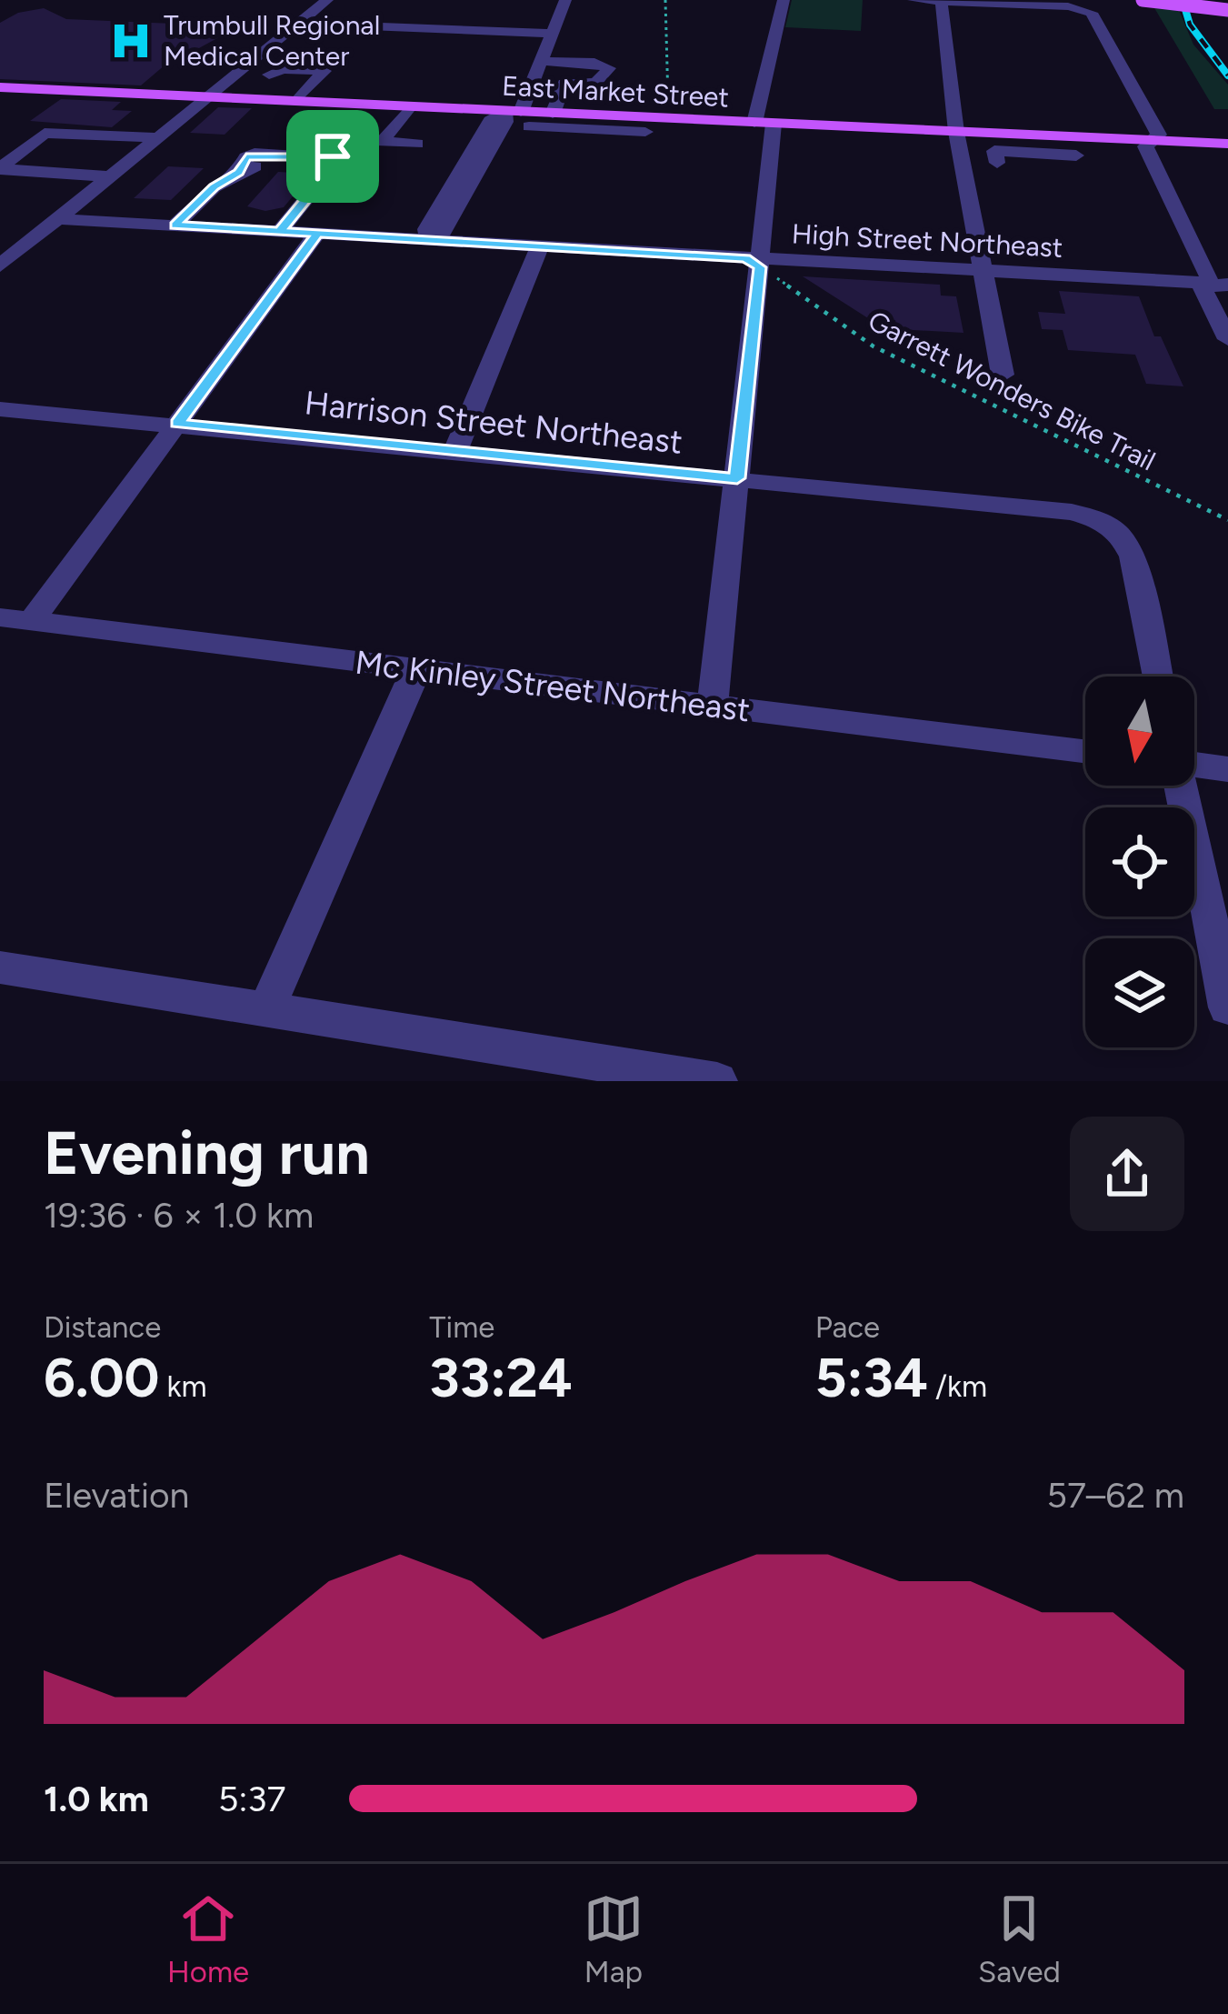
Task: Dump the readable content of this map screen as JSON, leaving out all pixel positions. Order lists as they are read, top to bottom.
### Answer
{
  "streets": {
    "main road": ["East Market Street"],
    "street": ["High Street Northeast", "Harrison Street Northeast", "Mc Kinley Street Northeast"],
    "path": ["Garrett Wonders Bike Trail"]
  },
  "crossings": [
    ["High Street Northeast", "Garrett Wonders Bike Trail"]
  ],
  "places": {
    "hospital": ["Trumbull Regional Medical Center"]
  },
  "north": "bottom",
  "page": {
    "heading": ["Evening run", "19:36 · 6 × 1.0 km"],
    "stats": [
      ["Distance", "6.00 km"],
      ["Time", "33:24"],
      ["Pace", "5:34 /km"]
    ],
    "chart": ["Elevation", "57–62 m"],
    "list": [
      {
        "name": "1.0 km",
        "note": "5:37"
      }
    ],
    "tabs": ["Home", "Map", "Saved"]
  }
}
